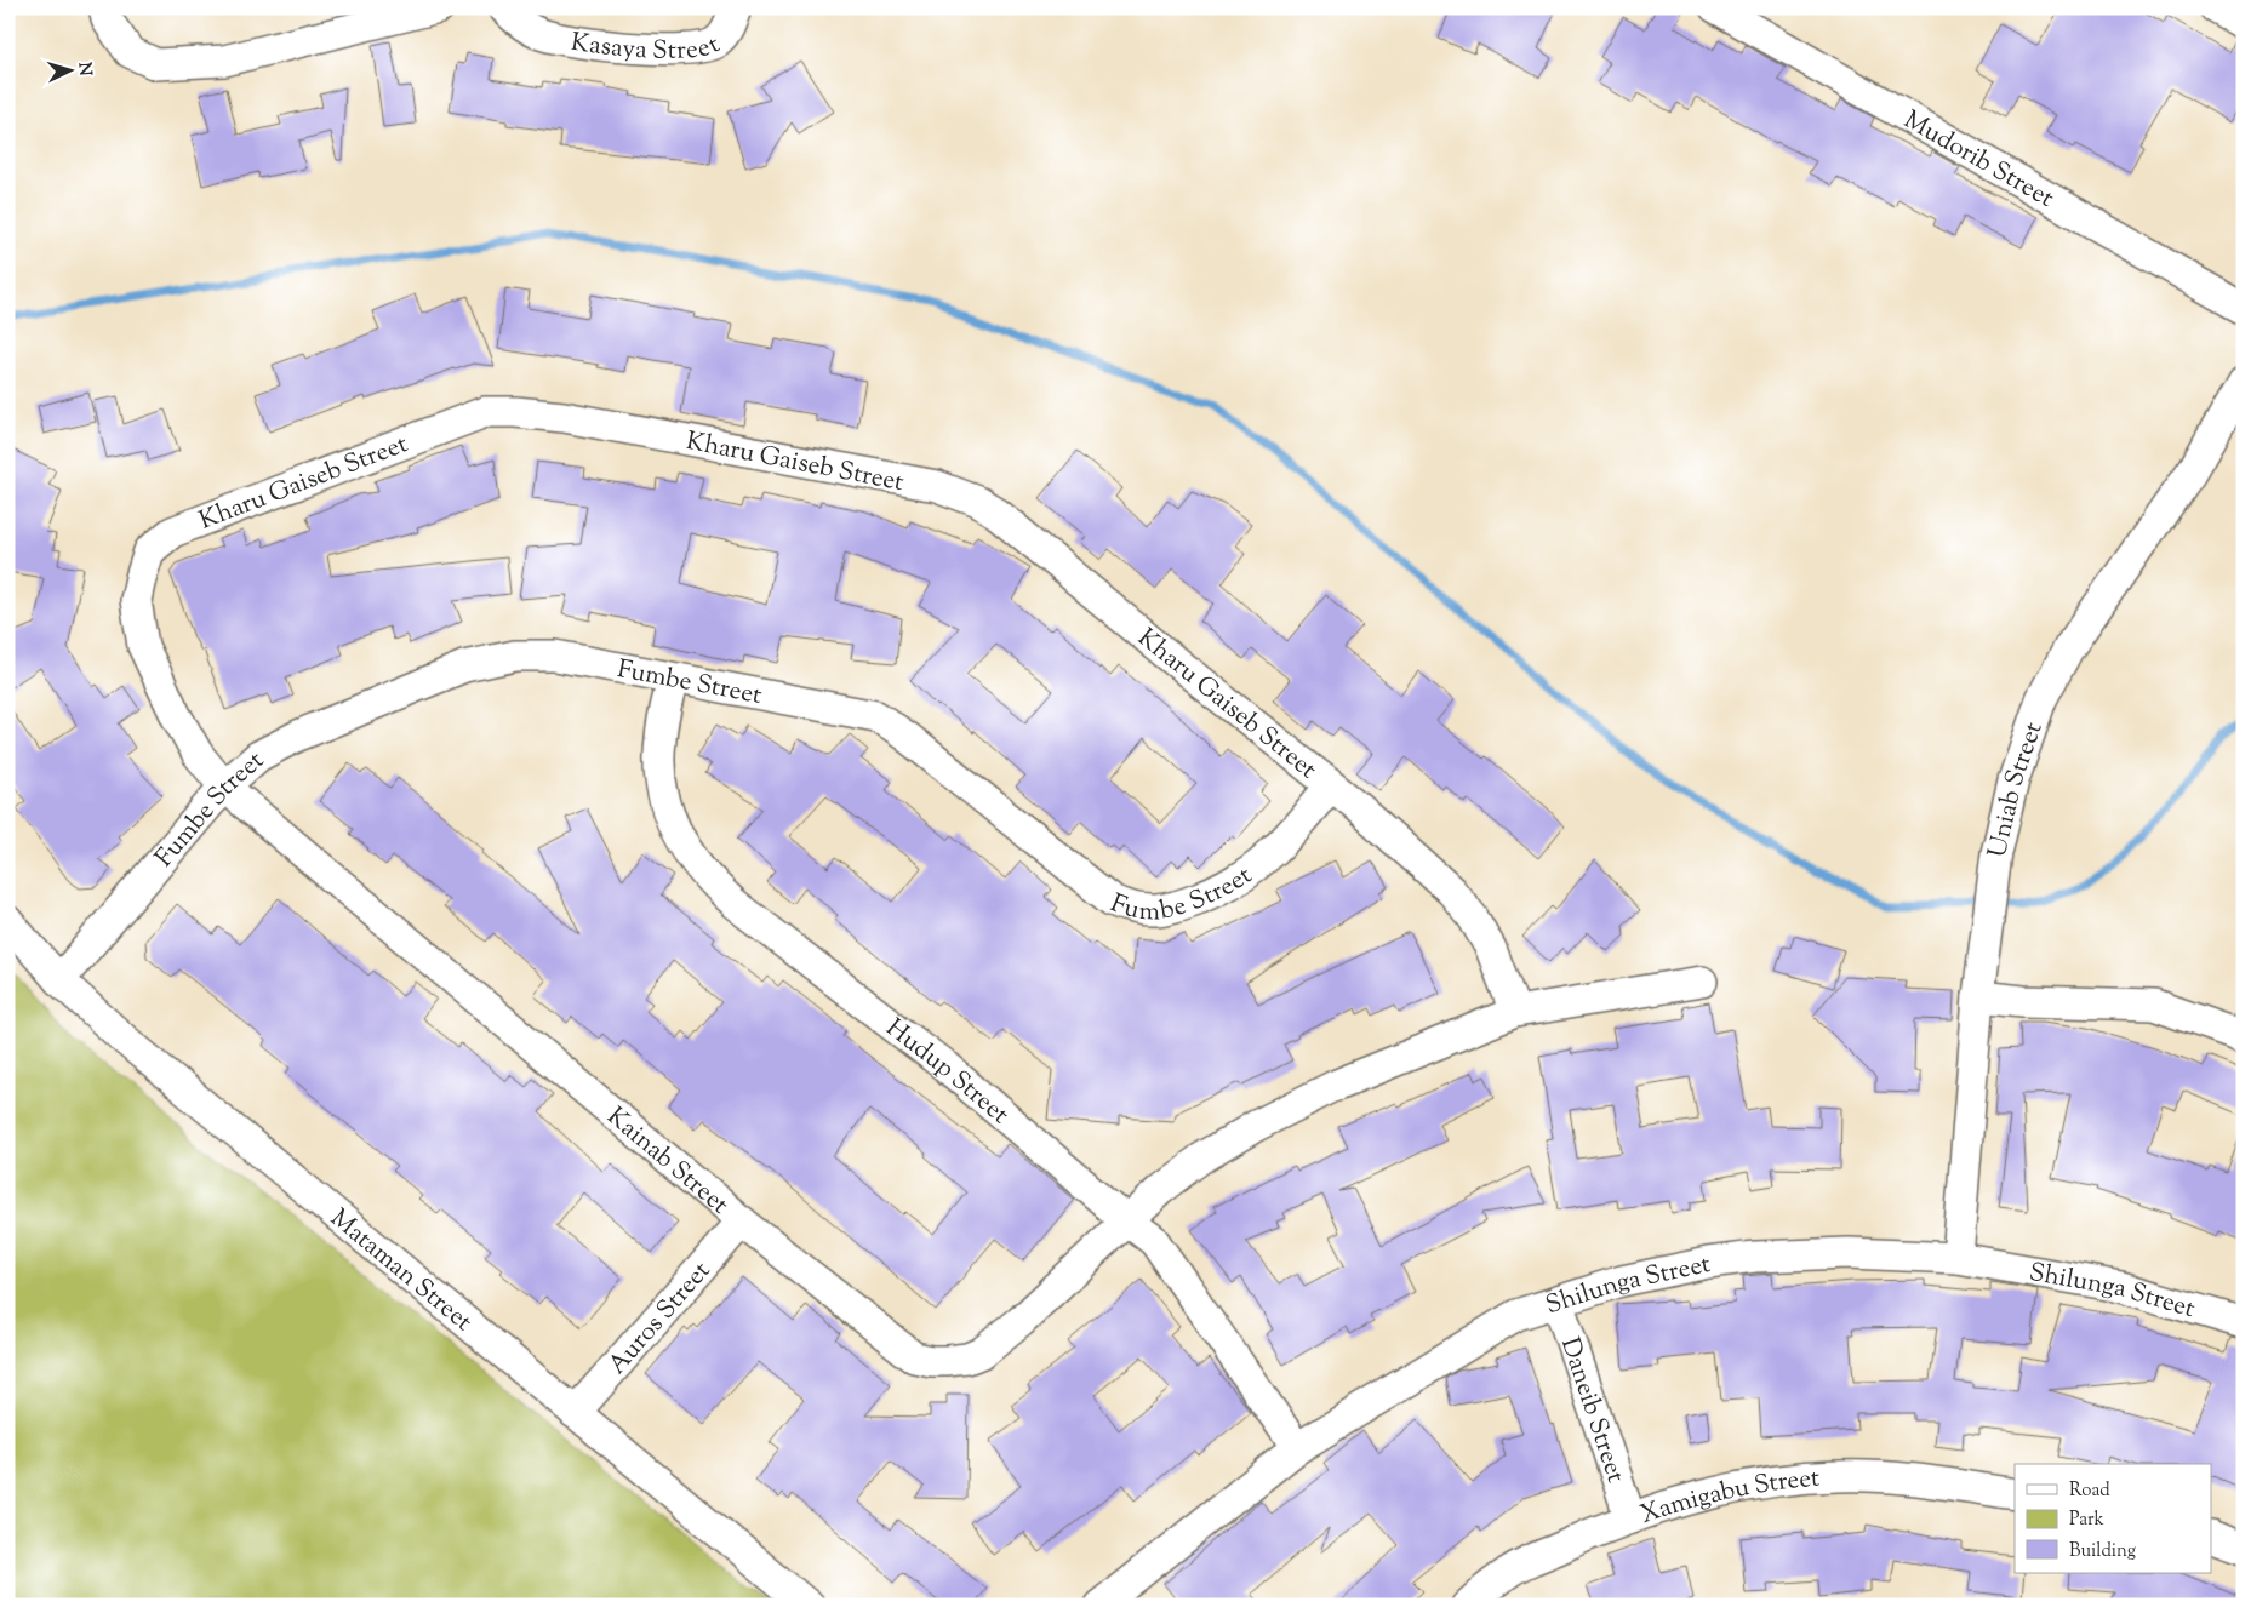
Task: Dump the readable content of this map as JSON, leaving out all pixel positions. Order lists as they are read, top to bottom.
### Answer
{
  "streets": {
    "street": [
      "Kasaya Street",
      "Mudorib Street",
      "Kharu Gaiseb Street",
      "Fumbe Street",
      "Uniab Street",
      "Hudup Street",
      "Kainab Street",
      "Mataman Street",
      "Shilunga Street",
      "Auros Street",
      "Daneib Street",
      "Xamigabu Street"
    ]
  },
  "crossings": [
    ["Kharu Gaiseb Street", "Fumbe Street"],
    ["Kharu Gaiseb Street", "Kainab Street"],
    ["Fumbe Street", "Hudup Street"],
    ["Fumbe Street", "Kainab Street"],
    ["Fumbe Street", "Mataman Street"],
    ["Uniab Street", "Shilunga Street"],
    ["Hudup Street", "Kainab Street"],
    ["Hudup Street", "Shilunga Street"],
    ["Kainab Street", "Auros Street"],
    ["Mataman Street", "Auros Street"],
    ["Shilunga Street", "Daneib Street"],
    ["Daneib Street", "Xamigabu Street"]
  ],
  "legend": ["Road", "Park", "Building"],
  "north": "right"
}
